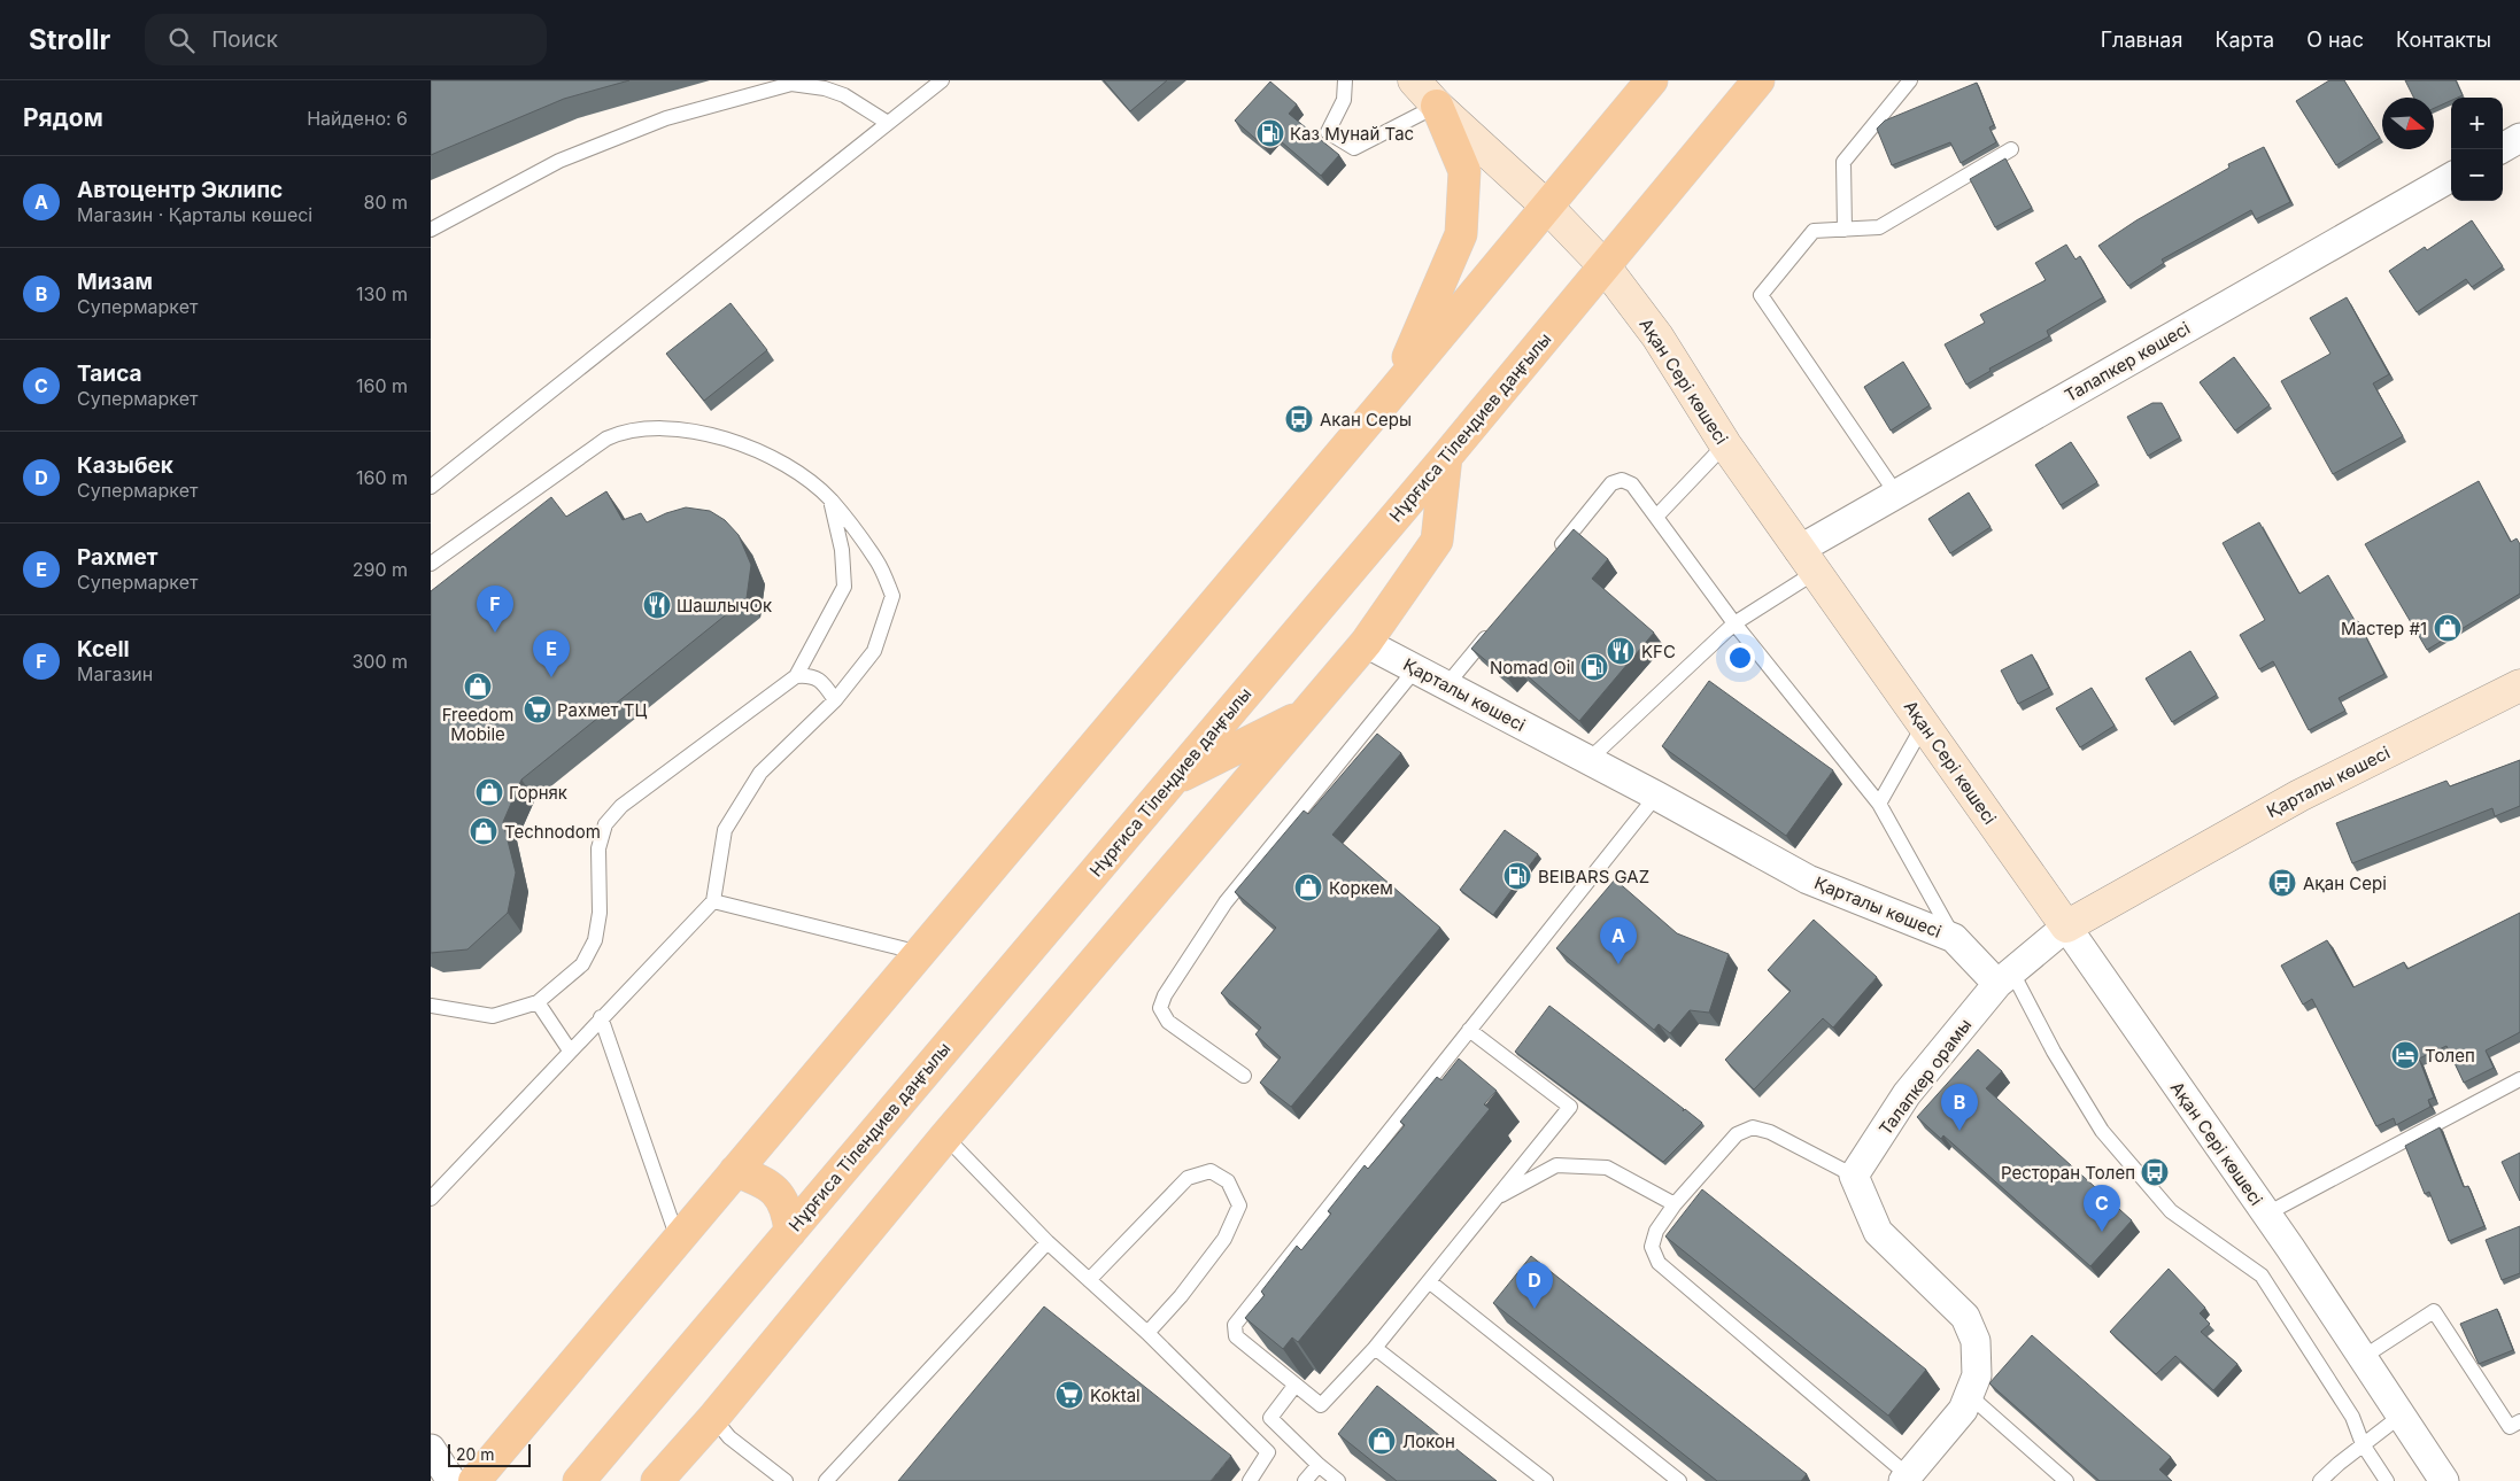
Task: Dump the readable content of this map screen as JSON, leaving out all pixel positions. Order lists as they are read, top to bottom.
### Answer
{
  "streets": {
    "main road": ["Нұрғиса Тілендиев даңғылы"],
    "street": [
      "Талапкер көшесі",
      "Ақан Сері көшесі",
      "Қарталы көшесі",
      "Талапкер орамы"
    ]
  },
  "crossings": [
    ["Талапкер көшесі", "Ақан Сері көшесі"],
    ["Ақан Сері көшесі", "Нұрғиса Тілендиев даңғылы"],
    ["Ақан Сері көшесі", "Қарталы көшесі"],
    ["Қарталы көшесі", "Талапкер орамы"]
  ],
  "places": {
    "fuel station": ["Каз Мунай Тас", "Nomad Oil", "BEIBARS GAZ"],
    "bus stop": ["Акан Серы", "Ақан Серi", "Ресторан Толеп"],
    "restaurant": ["ШашлычОк", "KFC"],
    "shop": [
      "Мастер #1",
      "Freedom Mobile",
      "Горняк",
      "Technodom",
      "Коркем",
      "Локон"
    ],
    "supermarket": ["Рахмет ТЦ", "Koktal"],
    "hotel": ["Толеп"]
  },
  "scale_bar": "20 m",
  "north": "right",
  "page": {
    "header": "Strollr",
    "search": "Поиск",
    "nav": [
      "Главная",
      "Карта",
      "О нас",
      "Контакты"
    ],
    "heading": ["Рядом", "Найдено: 6"],
    "map_buttons": ["+", "−"],
    "list": [
      {
        "mark": "A",
        "name": "Автоцентр Эклипс",
        "note": "Магазин · Қарталы көшесі",
        "value": "80 m"
      },
      {
        "mark": "B",
        "name": "Мизам",
        "note": "Супермаркет",
        "value": "130 m"
      },
      {
        "mark": "C",
        "name": "Таиса",
        "note": "Супермаркет",
        "value": "160 m"
      },
      {
        "mark": "D",
        "name": "Казыбек",
        "note": "Супермаркет",
        "value": "160 m"
      },
      {
        "mark": "E",
        "name": "Рахмет",
        "note": "Супермаркет",
        "value": "290 m"
      },
      {
        "mark": "F",
        "name": "Kcell",
        "note": "Магазин",
        "value": "300 m"
      }
    ],
    "pins": [
      "F",
      "E",
      "A",
      "B",
      "C",
      "D"
    ],
    "scale": "20 m"
  }
}
